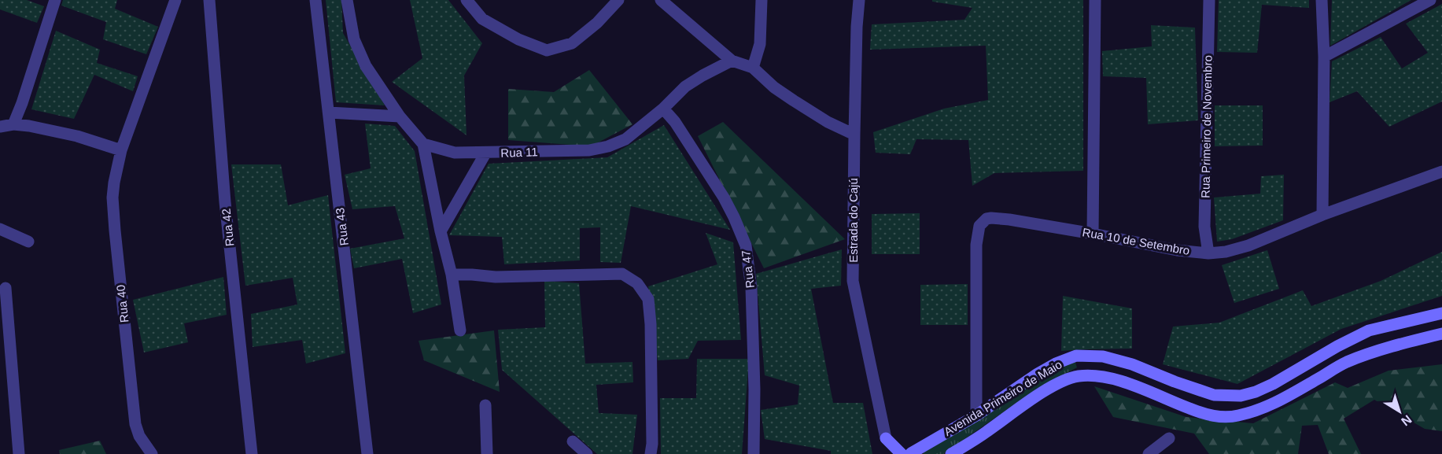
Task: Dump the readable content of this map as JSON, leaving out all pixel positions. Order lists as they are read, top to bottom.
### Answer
{
  "streets": {
    "main road": ["Estrada do Cajú", "Avenida Primeiro de Maio"],
    "street": [
      "Rua Primeiro de Novembro",
      "Rua 11",
      "Rua 43",
      "Rua 42",
      "Rua 10 de Setembro",
      "Rua 47",
      "Rua 40"
    ]
  },
  "crossings": [
    ["Rua Primeiro de Novembro", "Rua 10 de Setembro"],
    ["Rua 11", "Rua 47"],
    ["Rua 10 de Setembro", "Avenida Primeiro de Maio"]
  ],
  "north": "bottom right"
}
